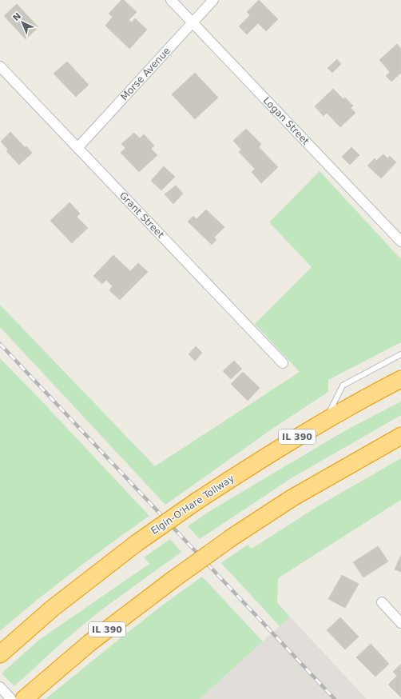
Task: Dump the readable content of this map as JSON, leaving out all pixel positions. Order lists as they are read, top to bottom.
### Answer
{
  "streets": {
    "highway": ["IL 390", "Elgin-O'Hare Tollway"],
    "street": ["Morse Avenue", "Logan Street", "Grant Street"]
  },
  "crossings": [
    ["Morse Avenue", "Logan Street"],
    ["Morse Avenue", "Grant Street"]
  ],
  "north": "top left"
}
